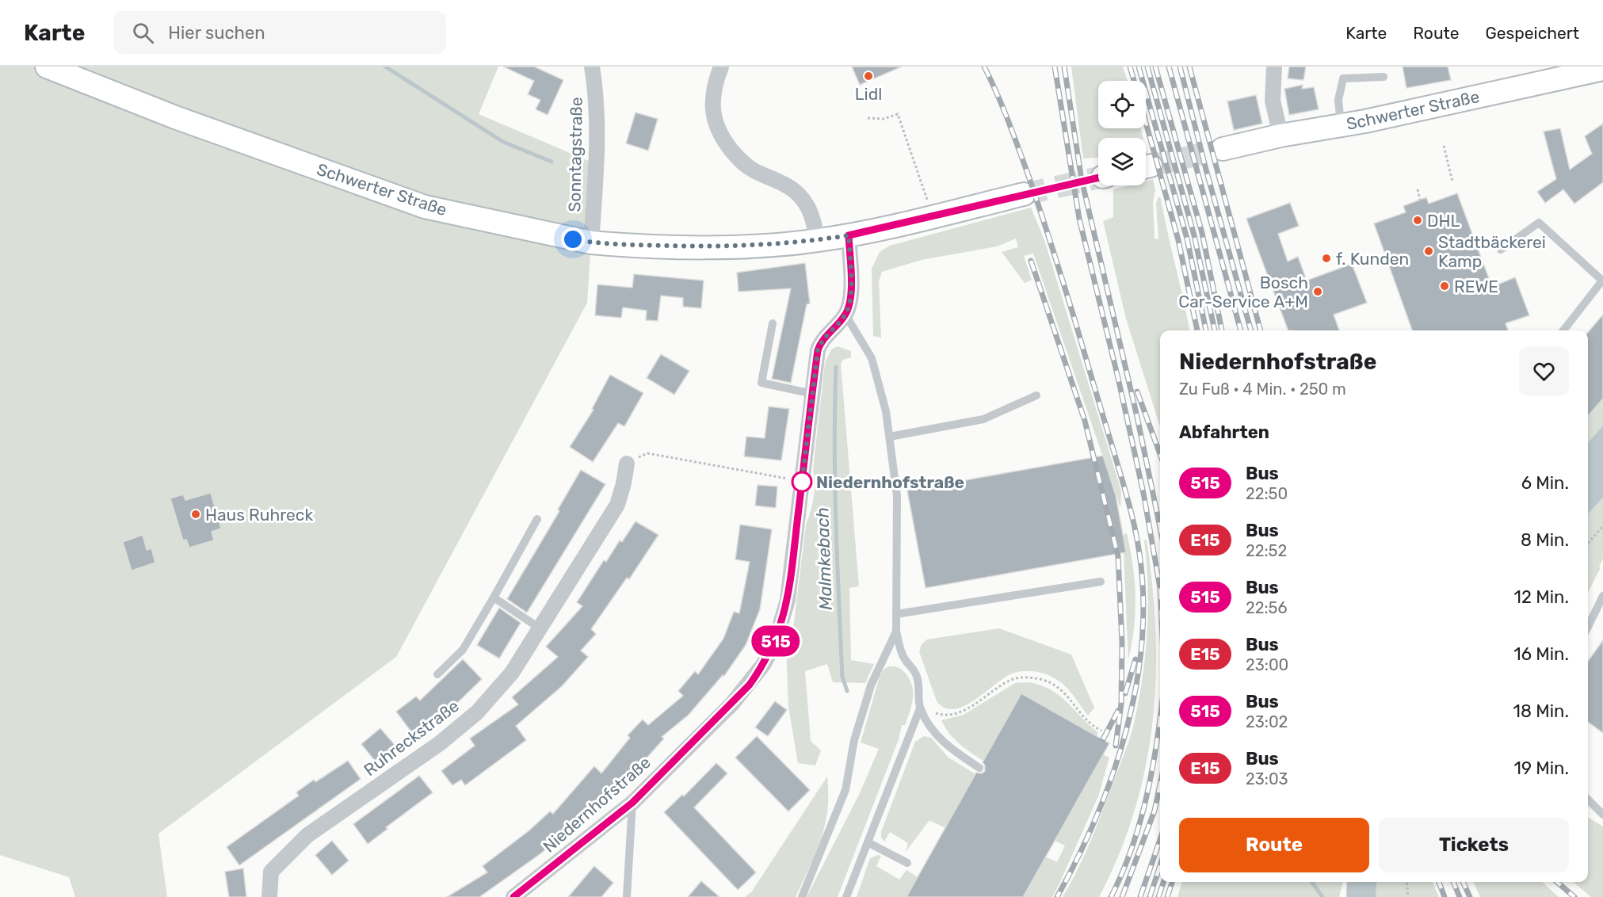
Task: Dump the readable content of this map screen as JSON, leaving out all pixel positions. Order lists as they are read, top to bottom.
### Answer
{
  "streets": {
    "main road": ["Schwerter Straße"],
    "street": ["Sonntagstraße", "Ruhreckstraße", "Niedernhofstraße"]
  },
  "crossings": [
    ["Schwerter Straße", "Sonntagstraße"],
    ["Schwerter Straße", "Niedernhofstraße"]
  ],
  "water": ["Malmkebach"],
  "places": [
    "Lidl",
    "DHL",
    "Stadtbäckerei Kamp",
    "f. Kunden",
    "REWE",
    "Bosch Car-Service A+M",
    "Niedernhofstraße",
    "Haus Ruhreck"
  ],
  "lines": ["bus line 515"],
  "page": {
    "header": "Karte",
    "search": "Hier suchen",
    "nav": ["Karte", "Route", "Gespeichert"],
    "on_map": "515",
    "heading": [
      ["Niedernhofstraße", "Zu Fuß · 4 Min. · 250 m"],
      "Abfahrten"
    ],
    "list": [
      {
        "mark": "515",
        "name": "Bus",
        "note": "22:50",
        "value": "6 Min."
      },
      {
        "mark": "E15",
        "name": "Bus",
        "note": "22:52",
        "value": "8 Min."
      },
      {
        "mark": "515",
        "name": "Bus",
        "note": "22:56",
        "value": "12 Min."
      },
      {
        "mark": "E15",
        "name": "Bus",
        "note": "23:00",
        "value": "16 Min."
      },
      {
        "mark": "515",
        "name": "Bus",
        "note": "23:02",
        "value": "18 Min."
      },
      {
        "mark": "E15",
        "name": "Bus",
        "note": "23:03",
        "value": "19 Min."
      }
    ],
    "buttons": ["Route", "Tickets"]
  }
}
